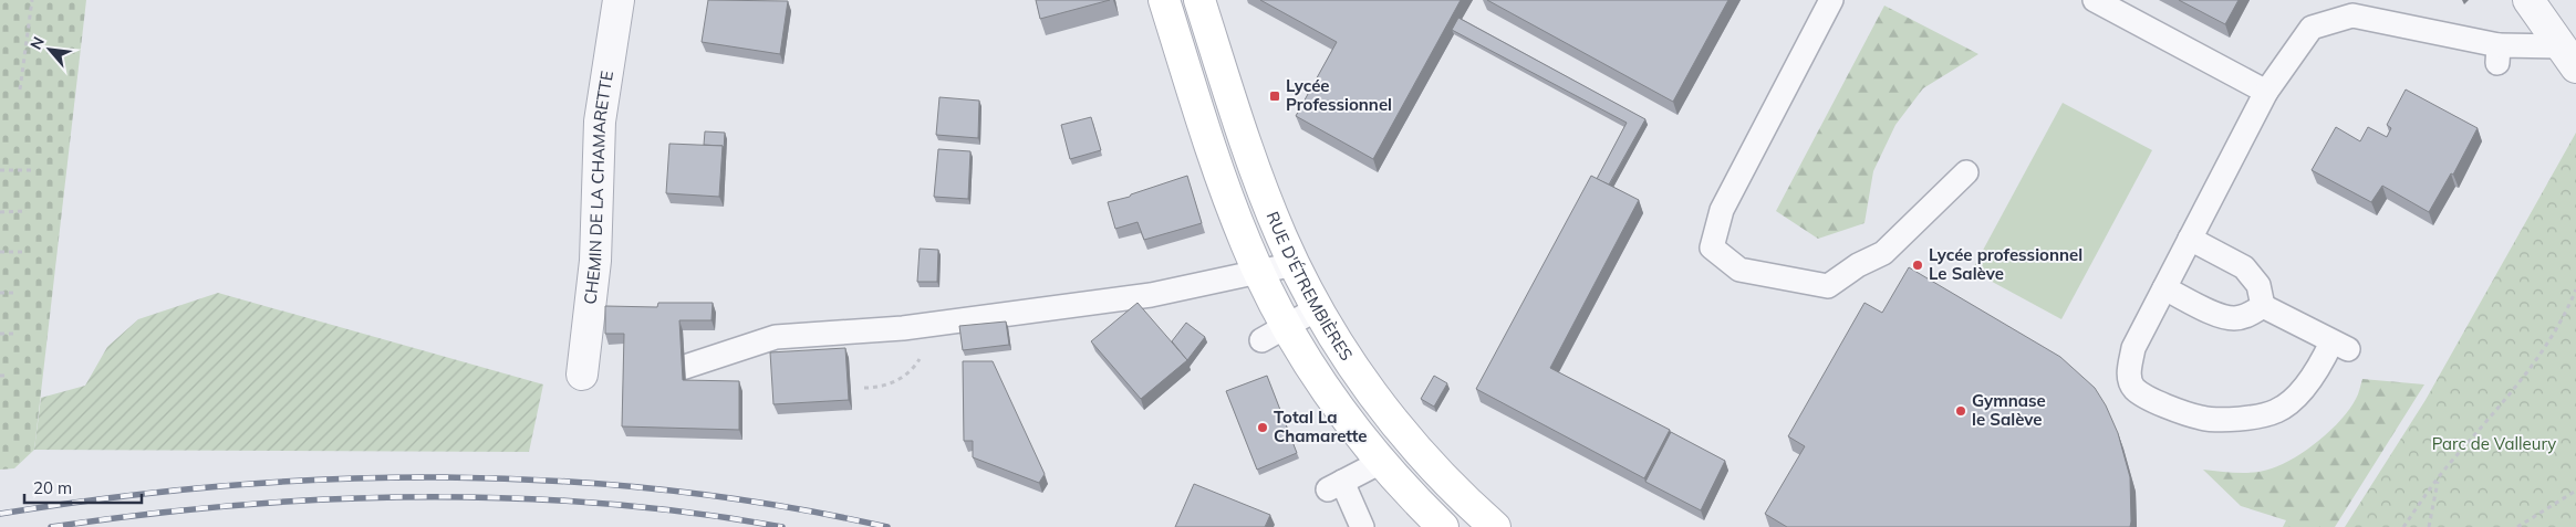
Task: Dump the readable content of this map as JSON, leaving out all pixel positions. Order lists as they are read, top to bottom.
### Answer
{
  "streets": {
    "main road": ["RUE D'ÉTREMBIÈRES"],
    "street": ["CHEMIN DE LA CHAMARETTE"]
  },
  "parks": ["Parc de Valleury"],
  "places": {
    "transit": ["Lycée Professionnel"],
    "other": ["Lycée professionnel Le Salève", "Gymnase le Salève", "Total La Chamarette"]
  },
  "scale_bar": "20 m",
  "north": "top left"
}
